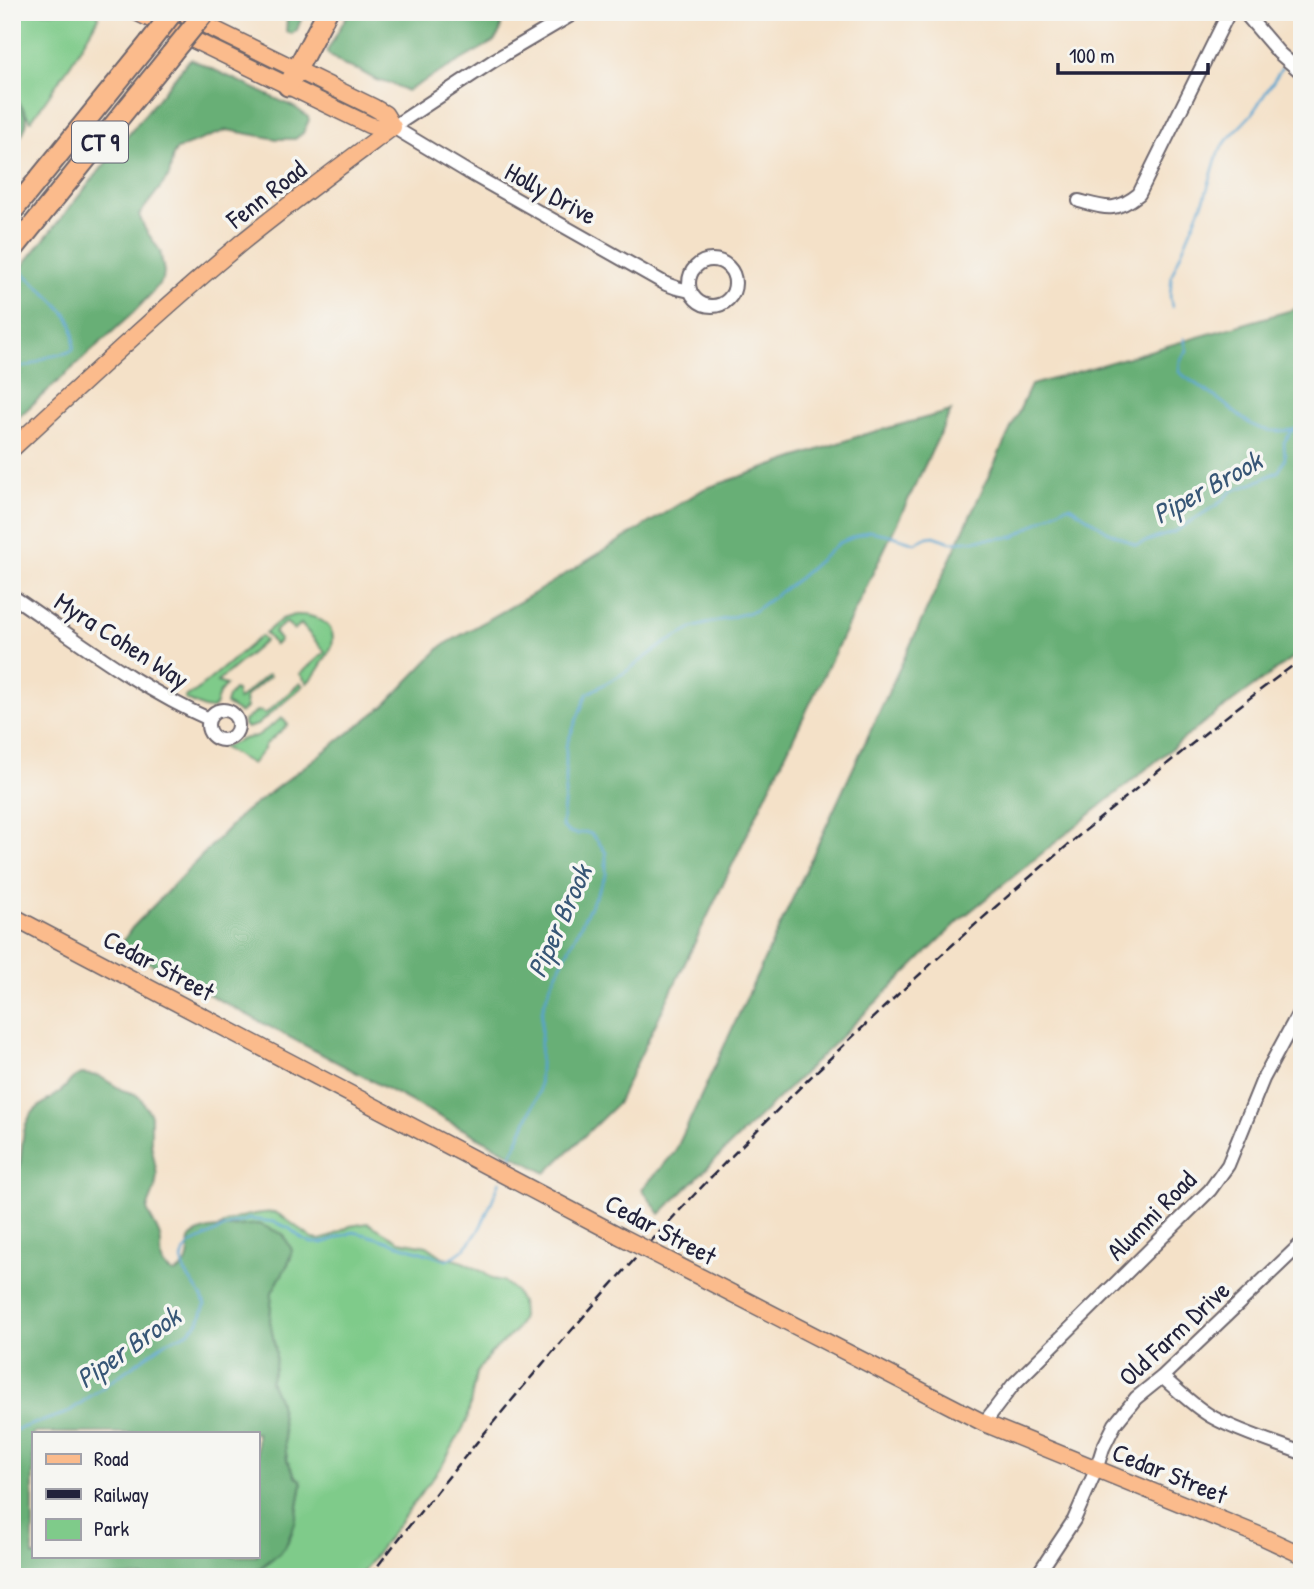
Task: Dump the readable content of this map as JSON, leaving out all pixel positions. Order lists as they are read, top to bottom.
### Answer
{
  "streets": {
    "highway": ["CT 9"],
    "main road": ["Fenn Road", "Cedar Street"],
    "street": [
      "Holly Drive",
      "Myra Cohen Way",
      "Alumni Road",
      "Old Farm Drive"
    ]
  },
  "crossings": [
    ["Holly Drive", "Fenn Road"],
    ["Cedar Street", "Alumni Road"],
    ["Cedar Street", "Old Farm Drive"]
  ],
  "water": ["Piper Brook"],
  "legend": ["Road", "Railway", "Park"],
  "scale_bar": "100 m"
}
